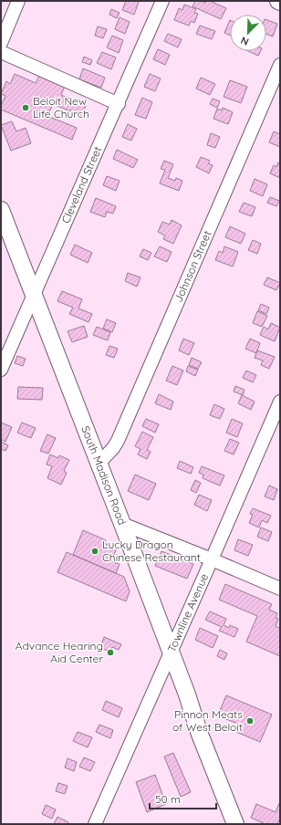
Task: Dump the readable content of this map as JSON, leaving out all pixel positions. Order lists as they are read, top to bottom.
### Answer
{
  "streets": {
    "main road": ["South Madison Road"],
    "street": ["Cleveland Street", "Johnson Street", "Townline Avenue"]
  },
  "crossings": [
    ["Cleveland Street", "South Madison Road"],
    ["Johnson Street", "South Madison Road"],
    ["South Madison Road", "Townline Avenue"]
  ],
  "places": [
    "Beloit New Life Church",
    "Lucky Dragon Chinese Restaurant",
    "Advance Hearing Aid Center",
    "Pinnon Meats of West Beloit"
  ],
  "scale_bar": "50 m",
  "north": "bottom left"
}
